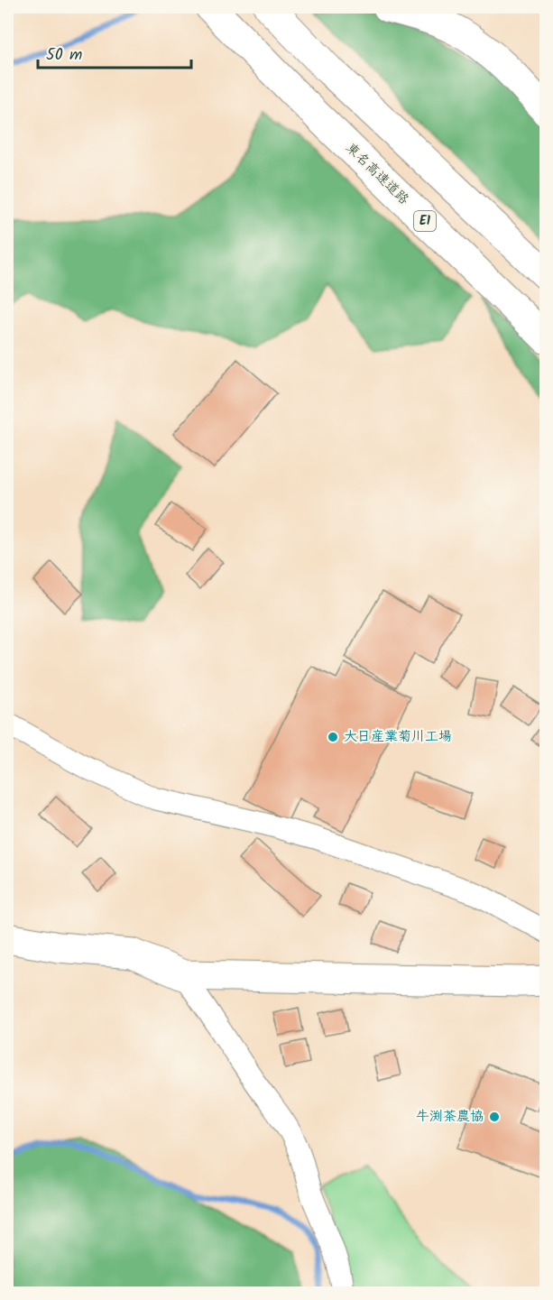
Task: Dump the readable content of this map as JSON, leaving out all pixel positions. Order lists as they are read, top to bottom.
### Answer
{
  "streets": {
    "main road": ["東名高速道路", "E1"]
  },
  "places": ["大日産業菊川工場", "牛渕茶農協"],
  "scale_bar": "50 m"
}
